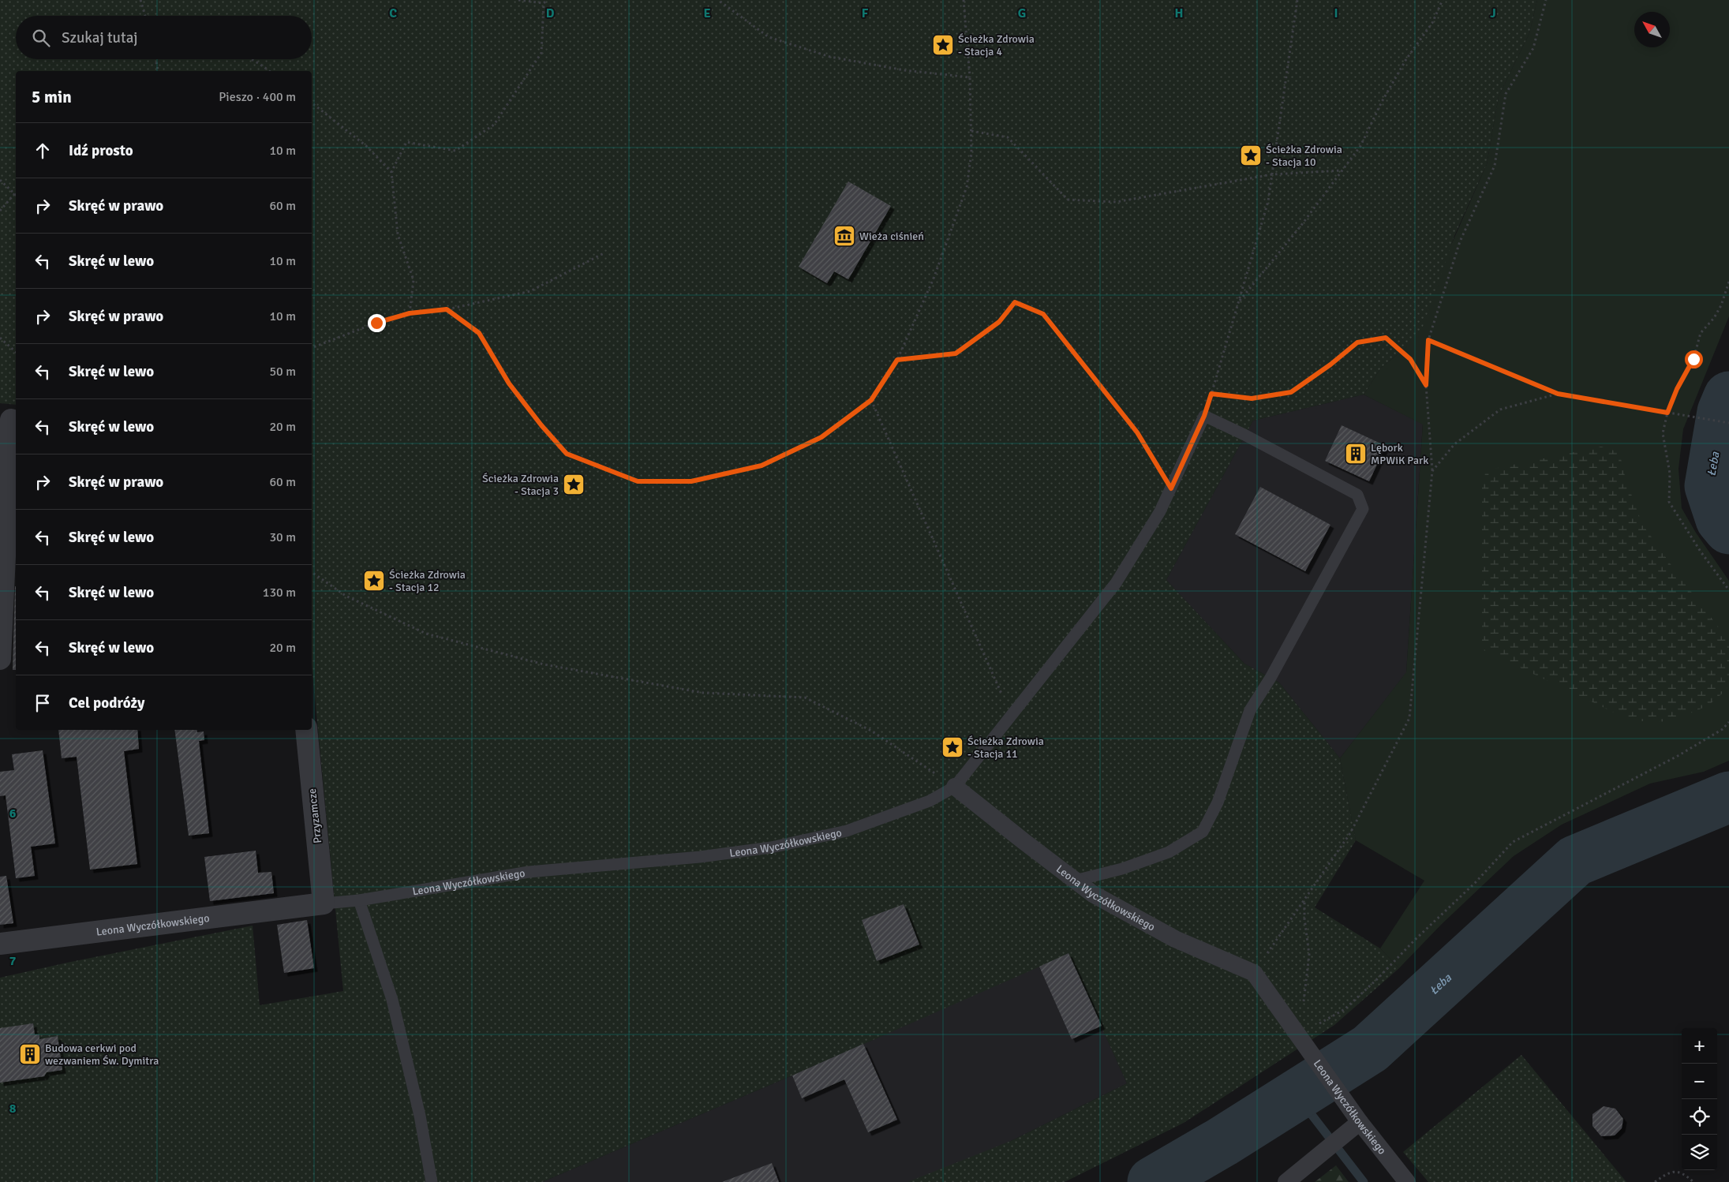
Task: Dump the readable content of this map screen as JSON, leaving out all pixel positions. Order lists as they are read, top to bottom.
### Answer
{
  "streets": {
    "street": ["Przyzamcze", "Leona Wyczółkowskiego"]
  },
  "crossings": [
    ["Przyzamcze", "Leona Wyczółkowskiego"]
  ],
  "water": ["Łeba"],
  "places": {
    "place": [
      "Ścieżka Zdrowia - Stacja 4",
      "Ścieżka Zdrowia - Stacja 10",
      "Ścieżka Zdrowia - Stacja 3",
      "Ścieżka Zdrowia - Stacja 12",
      "Ścieżka Zdrowia - Stacja 11"
    ],
    "museum": ["Wieża ciśnień"],
    "building": ["Lębork MPWiK Park", "Budowa cerkwi pod wezwaniem Św. Dymitra"]
  },
  "north": "top left",
  "page": {
    "search": "Szukaj tutaj",
    "heading": ["5 min", "Pieszo · 400 m"],
    "list": [
      ["Idź prosto", "10 m"],
      ["Skręć w prawo", "60 m"],
      ["Skręć w lewo", "10 m"],
      ["Skręć w prawo", "10 m"],
      ["Skręć w lewo", "50 m"],
      ["Skręć w lewo", "20 m"],
      ["Skręć w prawo", "60 m"],
      ["Skręć w lewo", "30 m"],
      ["Skręć w lewo", "130 m"],
      ["Skręć w lewo", "20 m"],
      "Cel podróży"
    ],
    "map_buttons": ["+", "−"]
  },
  "grid": {
    "columns": [
      "C",
      "D",
      "E",
      "F",
      "G",
      "H",
      "I",
      "J"
    ],
    "rows": ["6", "7", "8"]
  }
}
